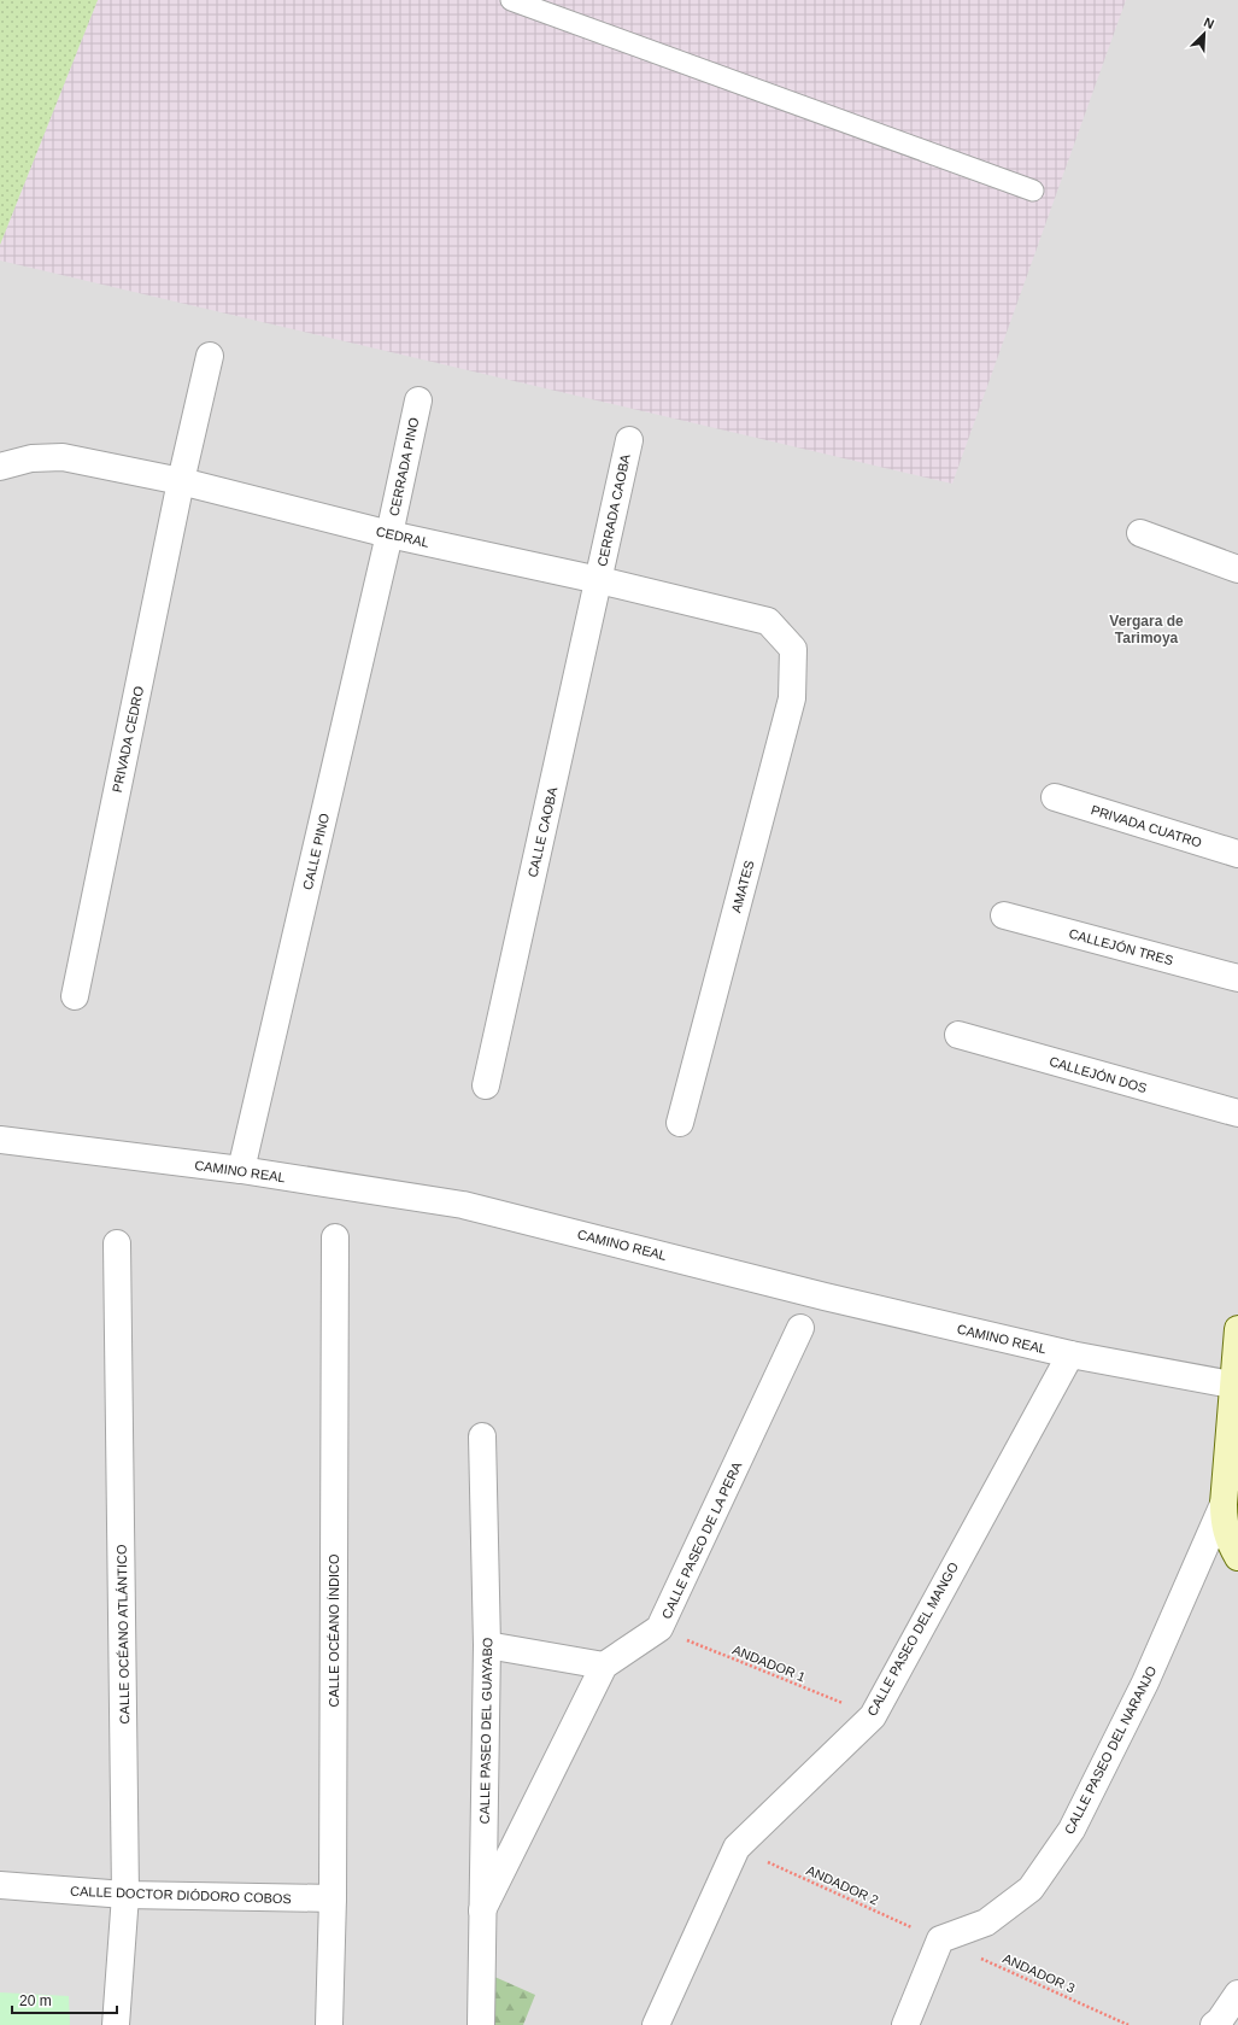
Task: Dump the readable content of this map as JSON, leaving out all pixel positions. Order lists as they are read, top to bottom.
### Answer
{
  "streets": {
    "street": [
      "CERRADA PINO",
      "CERRADA CAOBA",
      "CEDRAL",
      "PRIVADA CEDRO",
      "PRIVADA CUATRO",
      "CALLE CAOBA",
      "CALLE PINO",
      "AMATES",
      "CALLEJÓN TRES",
      "CALLEJÓN DOS",
      "CAMINO REAL",
      "CALLE PASEO DE LA PERA",
      "CALLE OCÉANO ÍNDICO",
      "CALLE OCÉANO ATLÁNTICO",
      "CALLE PASEO DEL MANGO",
      "CALLE PASEO DEL GUAYABO",
      "CALLE PASEO DEL NARANJO",
      "CALLE DOCTOR DIÓDORO COBOS"
    ],
    "path": ["ANDADOR 1", "ANDADOR 2", "ANDADOR 3"]
  },
  "crossings": [
    ["CERRADA PINO", "CEDRAL"],
    ["CERRADA PINO", "CALLE PINO"],
    ["CERRADA CAOBA", "CEDRAL"],
    ["CERRADA CAOBA", "CALLE CAOBA"],
    ["CEDRAL", "PRIVADA CEDRO"],
    ["CEDRAL", "CALLE CAOBA"],
    ["CEDRAL", "CALLE PINO"],
    ["CEDRAL", "AMATES"],
    ["CALLE PINO", "CAMINO REAL"],
    ["CAMINO REAL", "CALLE PASEO DEL MANGO"],
    ["CALLE PASEO DE LA PERA", "ANDADOR 1"],
    ["CALLE PASEO DE LA PERA", "CALLE PASEO DEL GUAYABO"],
    ["CALLE OCÉANO ÍNDICO", "CALLE DOCTOR DIÓDORO COBOS"],
    ["CALLE OCÉANO ATLÁNTICO", "CALLE DOCTOR DIÓDORO COBOS"],
    ["CALLE PASEO DEL MANGO", "ANDADOR 1"],
    ["CALLE PASEO DEL MANGO", "ANDADOR 2"],
    ["CALLE PASEO DEL NARANJO", "ANDADOR 2"],
    ["CALLE PASEO DEL NARANJO", "ANDADOR 3"],
    ["ANDADOR 2", "ANDADOR 3"]
  ],
  "districts": ["Vergara de Tarimoya"],
  "scale_bar": "20 m",
  "north": "top right"
}
